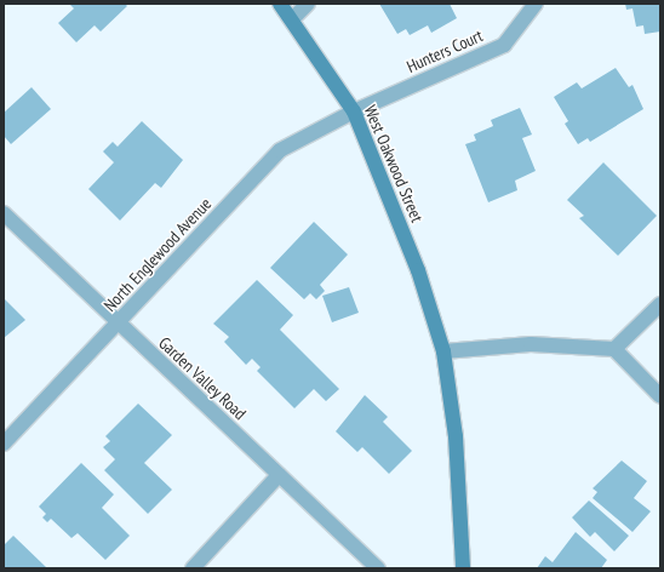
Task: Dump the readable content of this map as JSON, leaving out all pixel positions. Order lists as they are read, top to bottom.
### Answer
{
  "streets": {
    "street": [
      "Hunters Court",
      "West Oakwood Street",
      "North Englewood Avenue",
      "Garden Valley Road"
    ]
  },
  "crossings": [
    ["Hunters Court", "West Oakwood Street"],
    ["Hunters Court", "North Englewood Avenue"],
    ["West Oakwood Street", "North Englewood Avenue"],
    ["North Englewood Avenue", "Garden Valley Road"]
  ]
}
